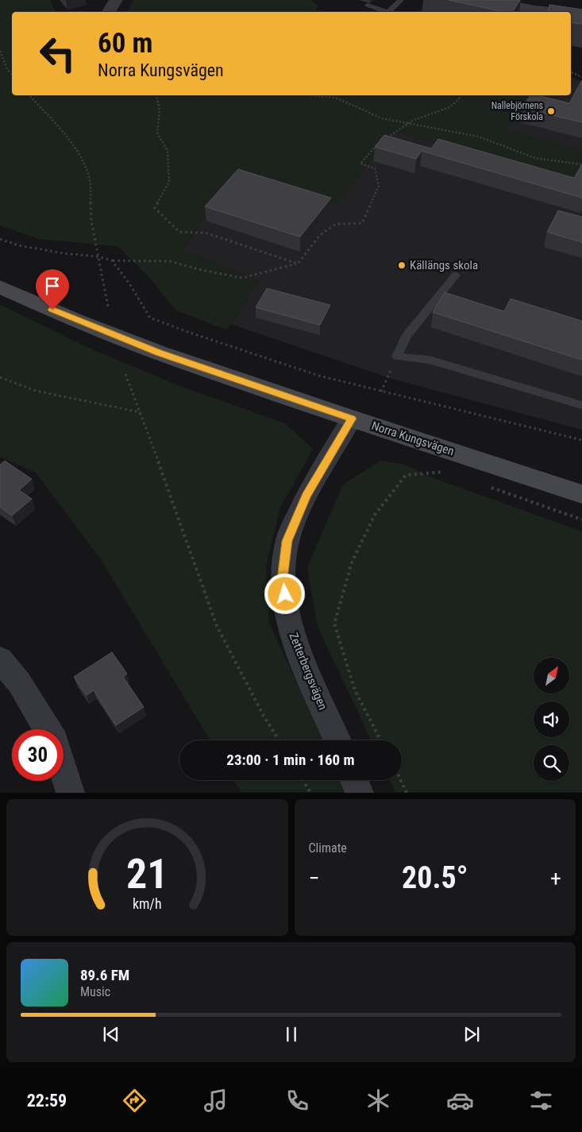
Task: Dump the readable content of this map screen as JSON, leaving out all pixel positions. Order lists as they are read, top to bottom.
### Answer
{
  "streets": {
    "main road": ["Norra Kungsvägen"],
    "street": ["Zetterbergsvägen"]
  },
  "crossings": [
    ["Norra Kungsvägen", "Zetterbergsvägen"]
  ],
  "places": ["Nallebjörnens Förskola", "Källängs skola"],
  "north": "top right",
  "page": {
    "turn": ["60 m", "Norra Kungsvägen"],
    "limit": "30",
    "trip": "23:00 · 1 min · 160 m",
    "tile": "Climate",
    "heat": ["−", "20.5°", "+"],
    "song": ["89.6 FM", "Music"],
    "tabs": "22:59",
    "gauge": ["21", "km/h"]
  }
}
